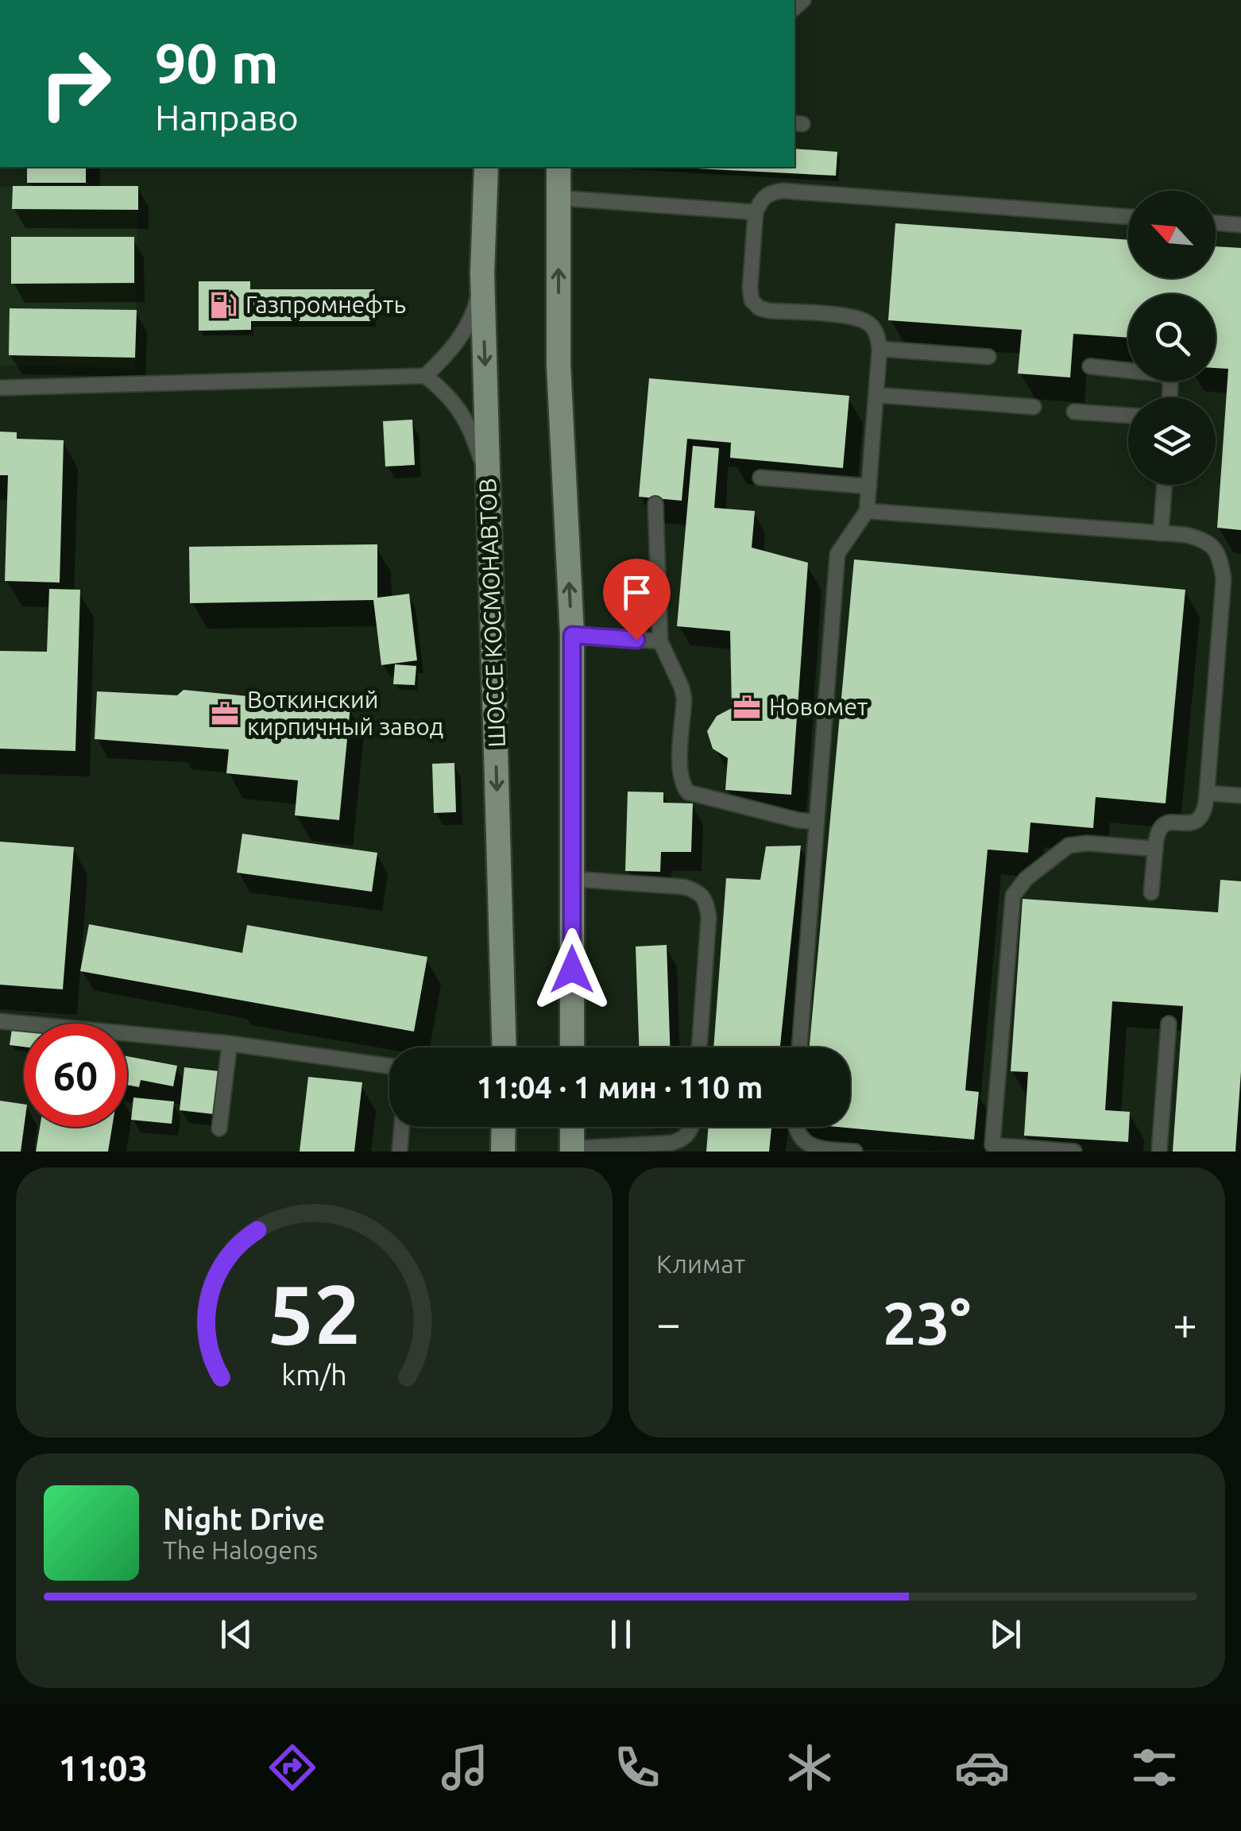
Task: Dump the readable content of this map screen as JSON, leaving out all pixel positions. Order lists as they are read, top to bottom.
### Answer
{
  "streets": {
    "main road": ["ШОССЕ КОСМОНАВТОВ"]
  },
  "places": {
    "fuel station": ["Газпромнефть"],
    "office": ["Новомет", "Воткинский кирпичный завод"]
  },
  "north": "top left",
  "page": {
    "turn": ["90 m", "Направо"],
    "limit": "60",
    "trip": "11:04 · 1 мин · 110 m",
    "tile": "Климат",
    "heat": ["−", "23°", "+"],
    "song": ["Night Drive", "The Halogens"],
    "tabs": "11:03",
    "gauge": ["52", "km/h"]
  }
}
